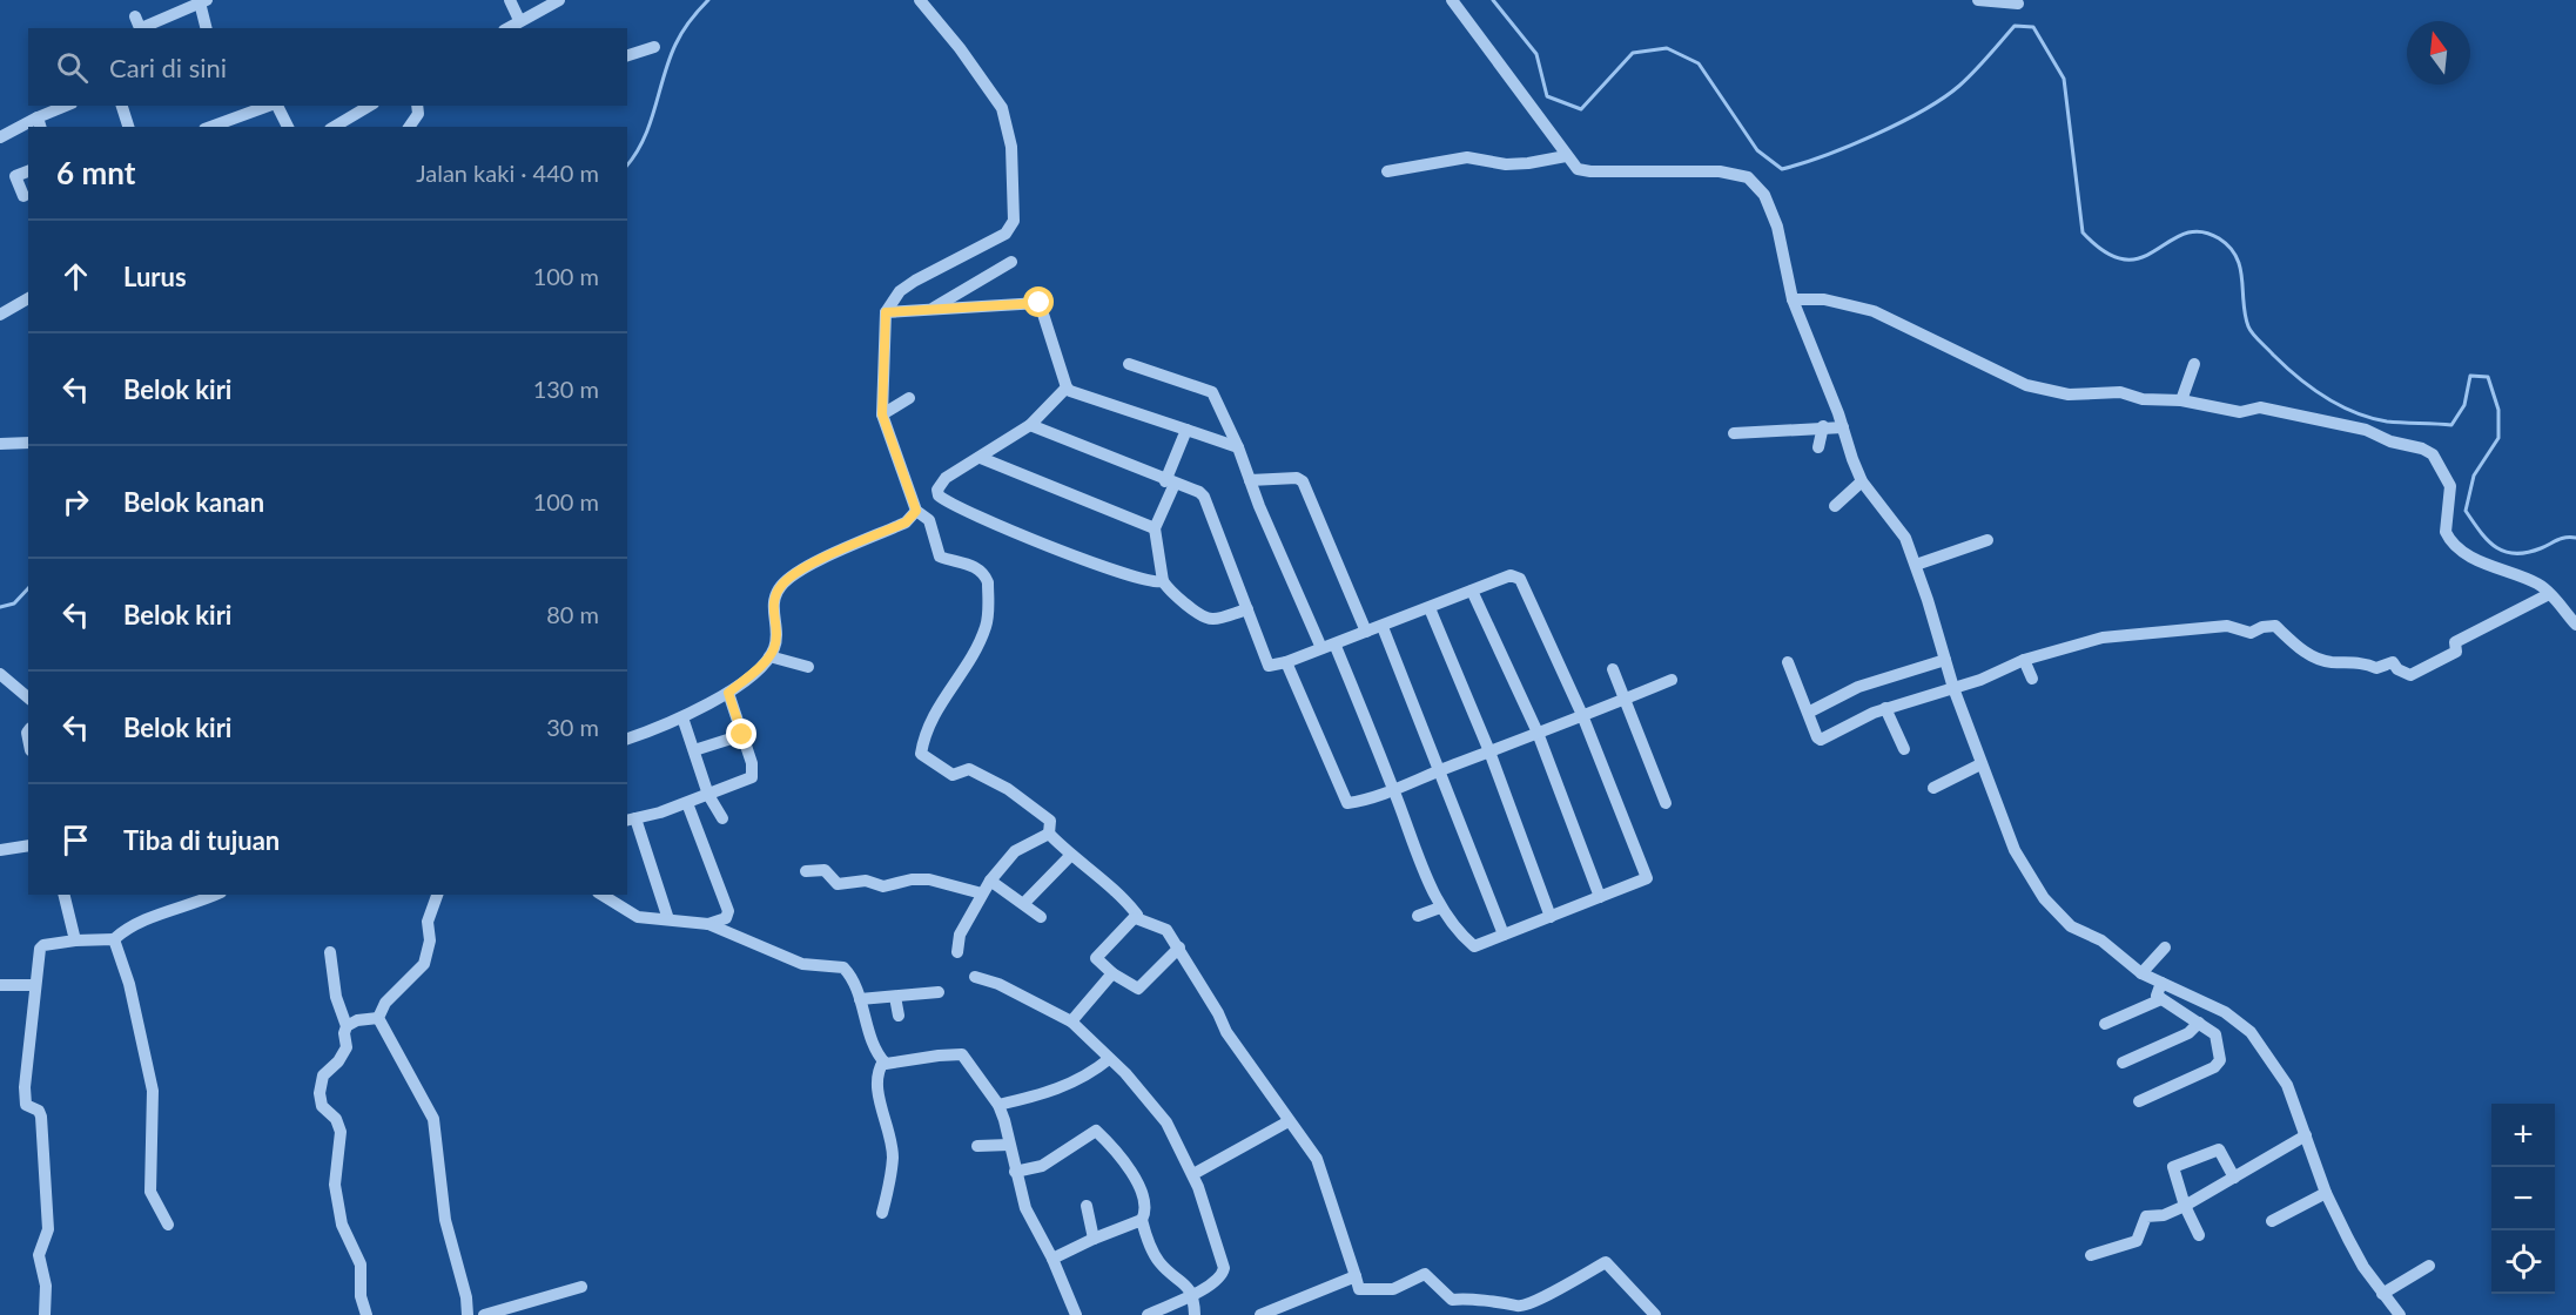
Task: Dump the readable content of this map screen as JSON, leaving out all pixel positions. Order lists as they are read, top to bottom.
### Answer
{
  "north": "top",
  "page": {
    "search": "Cari di sini",
    "heading": ["6 mnt", "Jalan kaki · 440 m"],
    "list": [
      ["Lurus", "100 m"],
      ["Belok kiri", "130 m"],
      ["Belok kanan", "100 m"],
      ["Belok kiri", "80 m"],
      ["Belok kiri", "30 m"],
      "Tiba di tujuan"
    ],
    "map_buttons": ["+", "−"]
  }
}
